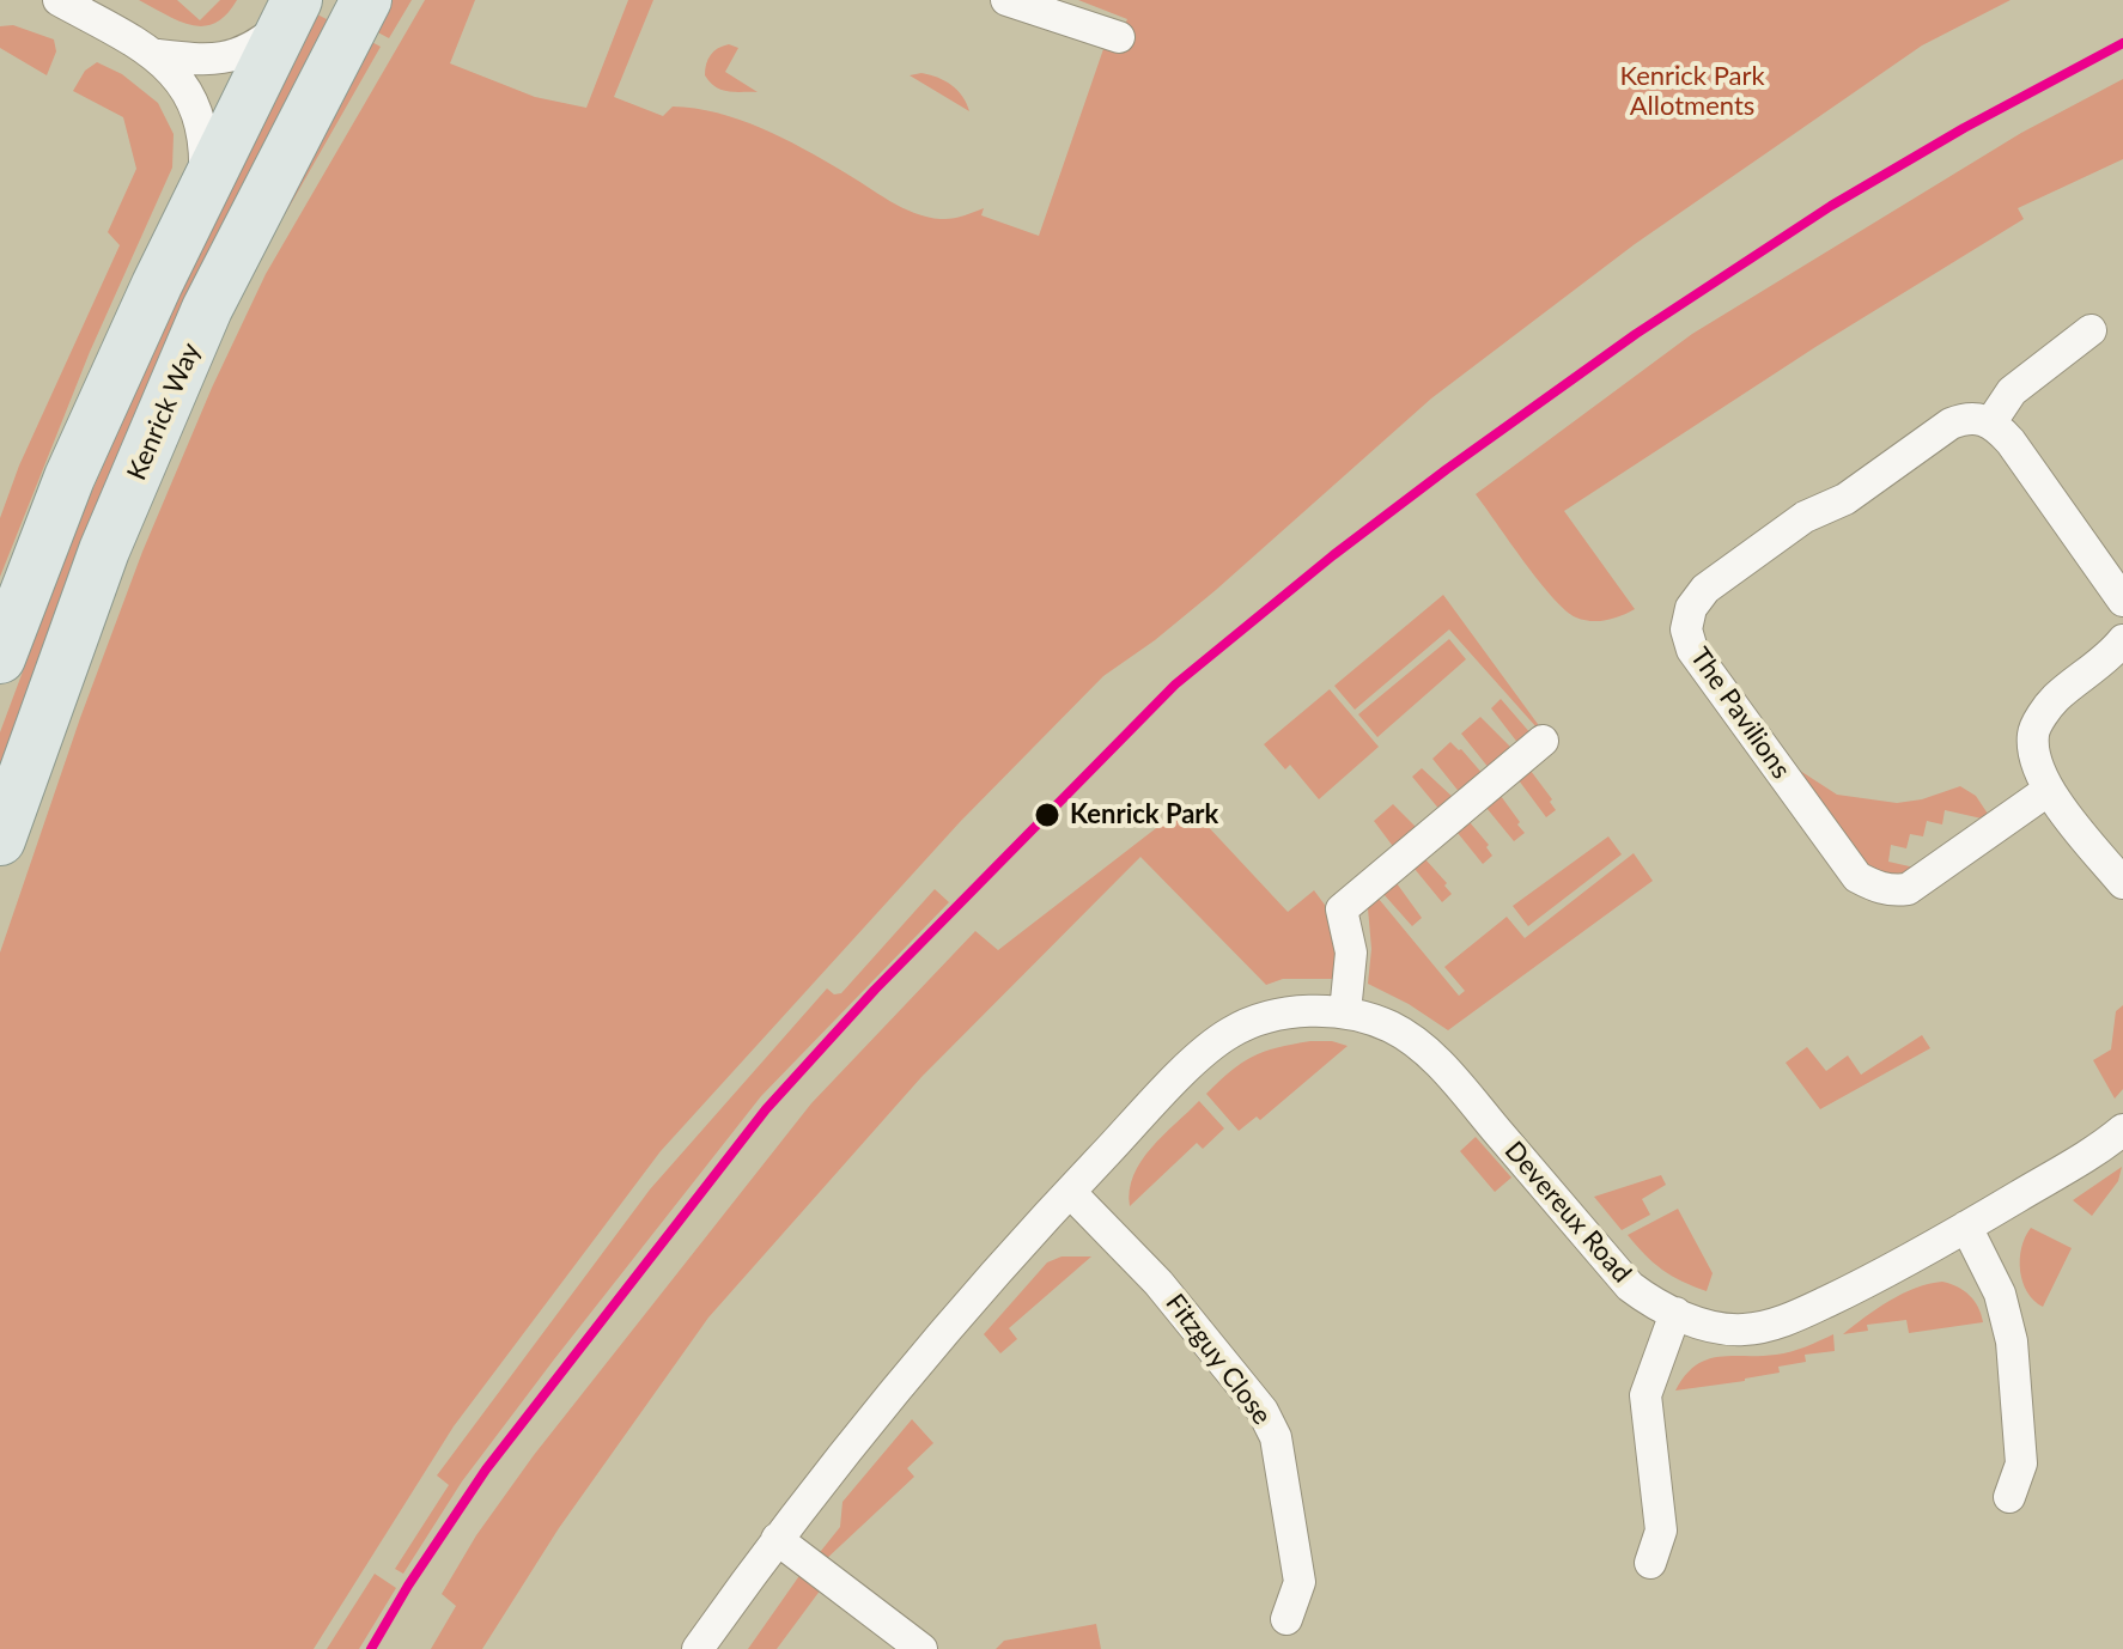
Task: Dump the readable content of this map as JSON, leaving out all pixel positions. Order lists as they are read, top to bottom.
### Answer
{
  "streets": {
    "main road": ["Kenrick Way"],
    "street": ["The Pavilions", "Devereux Road", "Fitzguy Close"]
  },
  "crossings": [
    ["Devereux Road", "Fitzguy Close"]
  ],
  "parks": ["Kenrick Park Allotments"],
  "places": ["Kenrick Park"]
}
